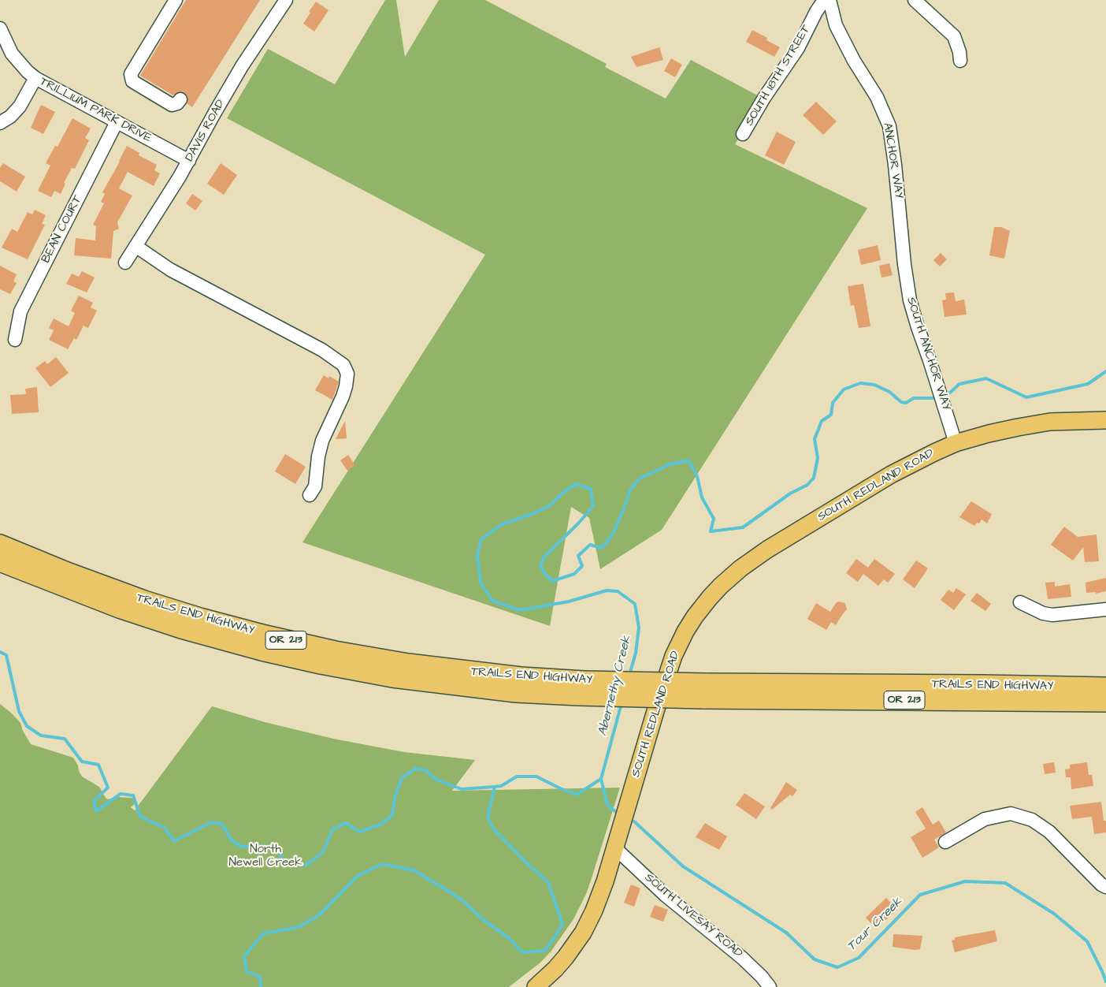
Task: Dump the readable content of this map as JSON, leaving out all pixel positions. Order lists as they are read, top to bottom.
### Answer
{
  "streets": {
    "highway": ["TRAILS END HIGHWAY", "OR 213"],
    "main road": ["SOUTH REDLAND ROAD"],
    "street": [
      "SOUTH 18TH STREET",
      "TRILLIUM PARK DRIVE",
      "DAVIS ROAD",
      "ANCHOR WAY",
      "BEAN COURT",
      "SOUTH ANCHOR WAY",
      "SOUTH LIVESAY ROAD"
    ]
  },
  "crossings": [
    ["SOUTH 18TH STREET", "ANCHOR WAY"],
    ["TRILLIUM PARK DRIVE", "DAVIS ROAD"],
    ["TRILLIUM PARK DRIVE", "BEAN COURT"],
    ["ANCHOR WAY", "SOUTH ANCHOR WAY"],
    ["SOUTH ANCHOR WAY", "SOUTH REDLAND ROAD"],
    ["SOUTH REDLAND ROAD", "SOUTH LIVESAY ROAD"]
  ],
  "water": ["Abernethy Creek", "Tour Creek"],
  "parks": ["North Newell Creek"]
}
